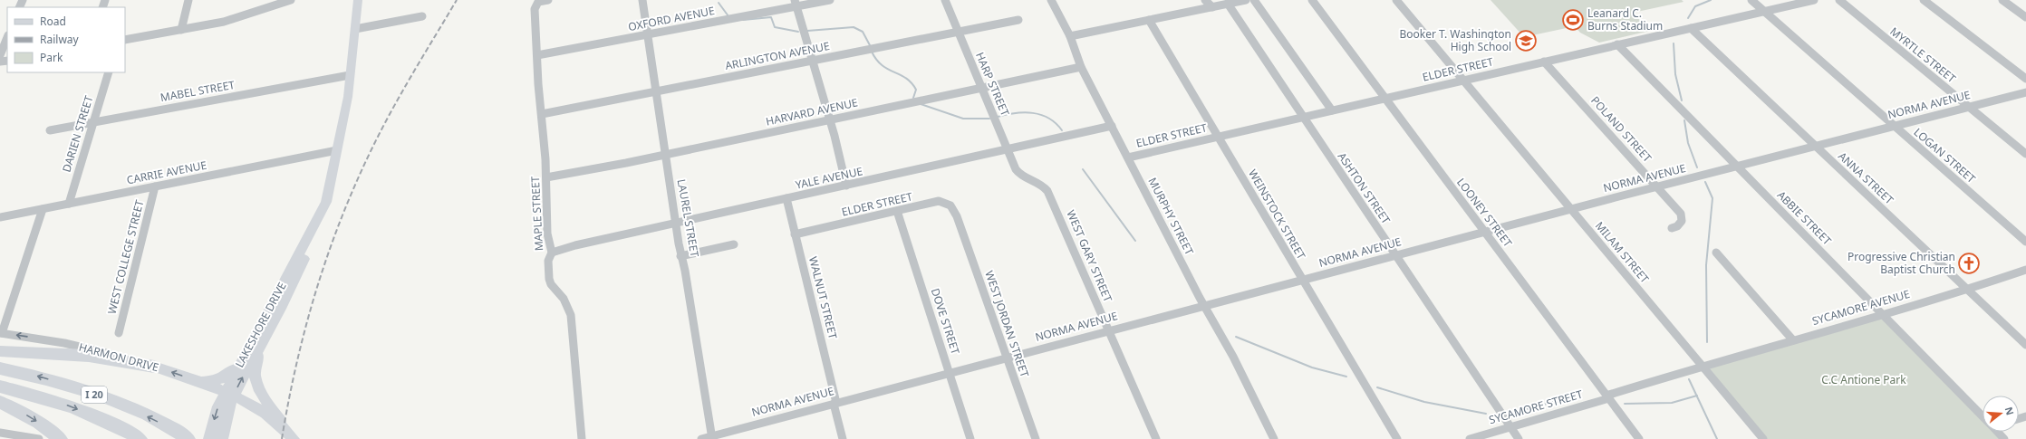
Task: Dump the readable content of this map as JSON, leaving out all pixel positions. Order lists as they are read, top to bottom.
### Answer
{
  "streets": {
    "highway": ["I 20"],
    "main road": ["LAKESHORE DRIVE", "HARMON DRIVE"],
    "street": [
      "OXFORD AVENUE",
      "MYRTLE STREET",
      "ARLINGTON AVENUE",
      "ELDER STREET",
      "HARP STREET",
      "MABEL STREET",
      "NORMA AVENUE",
      "HARVARD AVENUE",
      "POLAND STREET",
      "DARIEN STREET",
      "LOGAN STREET",
      "CARRIE AVENUE",
      "YALE AVENUE",
      "ANNA STREET",
      "ASHTON STREET",
      "LOONEY STREET",
      "MAPLE STREET",
      "WEINSTOCK STREET",
      "MURPHY STREET",
      "LAUREL STREET",
      "ABBIE STREET",
      "MILAM STREET",
      "WEST GARY STREET",
      "WEST COLLEGE STREET",
      "WALNUT STREET",
      "SYCAMORE AVENUE",
      "DOVE STREET",
      "WEST JORDAN STREET",
      "SYCAMORE STREET"
    ]
  },
  "crossings": [
    ["OXFORD AVENUE", "MAPLE STREET"],
    ["OXFORD AVENUE", "LAUREL STREET"],
    ["MYRTLE STREET", "NORMA AVENUE"],
    ["ARLINGTON AVENUE", "HARP STREET"],
    ["ARLINGTON AVENUE", "MAPLE STREET"],
    ["ARLINGTON AVENUE", "LAUREL STREET"],
    ["ELDER STREET", "POLAND STREET"],
    ["ELDER STREET", "LOGAN STREET"],
    ["ELDER STREET", "ANNA STREET"],
    ["ELDER STREET", "ASHTON STREET"],
    ["ELDER STREET", "LOONEY STREET"],
    ["ELDER STREET", "WEINSTOCK STREET"],
    ["ELDER STREET", "MURPHY STREET"],
    ["ELDER STREET", "ABBIE STREET"],
    ["ELDER STREET", "MILAM STREET"],
    ["ELDER STREET", "WALNUT STREET"],
    ["ELDER STREET", "DOVE STREET"],
    ["ELDER STREET", "WEST JORDAN STREET"],
    ["HARP STREET", "HARVARD AVENUE"],
    ["HARP STREET", "YALE AVENUE"],
    ["HARP STREET", "WEST GARY STREET"],
    ["MABEL STREET", "DARIEN STREET"],
    ["MABEL STREET", "LAKESHORE DRIVE"],
    ["NORMA AVENUE", "POLAND STREET"],
    ["NORMA AVENUE", "LOGAN STREET"],
    ["NORMA AVENUE", "ANNA STREET"],
    ["NORMA AVENUE", "ASHTON STREET"],
    ["NORMA AVENUE", "LOONEY STREET"],
    ["NORMA AVENUE", "WEINSTOCK STREET"],
    ["NORMA AVENUE", "MURPHY STREET"],
    ["NORMA AVENUE", "LAUREL STREET"],
    ["NORMA AVENUE", "ABBIE STREET"],
    ["NORMA AVENUE", "MILAM STREET"],
    ["NORMA AVENUE", "WEST GARY STREET"],
    ["NORMA AVENUE", "WALNUT STREET"],
    ["NORMA AVENUE", "DOVE STREET"],
    ["NORMA AVENUE", "WEST JORDAN STREET"],
    ["HARVARD AVENUE", "MAPLE STREET"],
    ["HARVARD AVENUE", "MURPHY STREET"],
    ["HARVARD AVENUE", "LAUREL STREET"],
    ["DARIEN STREET", "CARRIE AVENUE"],
    ["CARRIE AVENUE", "WEST COLLEGE STREET"],
    ["CARRIE AVENUE", "LAKESHORE DRIVE"],
    ["YALE AVENUE", "MAPLE STREET"],
    ["YALE AVENUE", "MURPHY STREET"],
    ["YALE AVENUE", "LAUREL STREET"],
    ["YALE AVENUE", "WALNUT STREET"],
    ["ANNA STREET", "SYCAMORE AVENUE"],
    ["ASHTON STREET", "SYCAMORE STREET"],
    ["LOONEY STREET", "SYCAMORE STREET"],
    ["ABBIE STREET", "SYCAMORE AVENUE"],
    ["MILAM STREET", "SYCAMORE AVENUE"],
    ["MILAM STREET", "SYCAMORE STREET"],
    ["SYCAMORE AVENUE", "SYCAMORE STREET"],
    ["LAKESHORE DRIVE", "HARMON DRIVE"]
  ],
  "one_way": ["HARMON DRIVE"],
  "parks": ["C.C Antione Park"],
  "places": {
    "sports": ["Leanard C. Burns Stadium"],
    "school or university": ["Booker T. Washington High School"],
    "church": ["Progressive Christian Baptist Church"]
  },
  "legend": ["Road", "Railway", "Park"],
  "north": "right"
}
